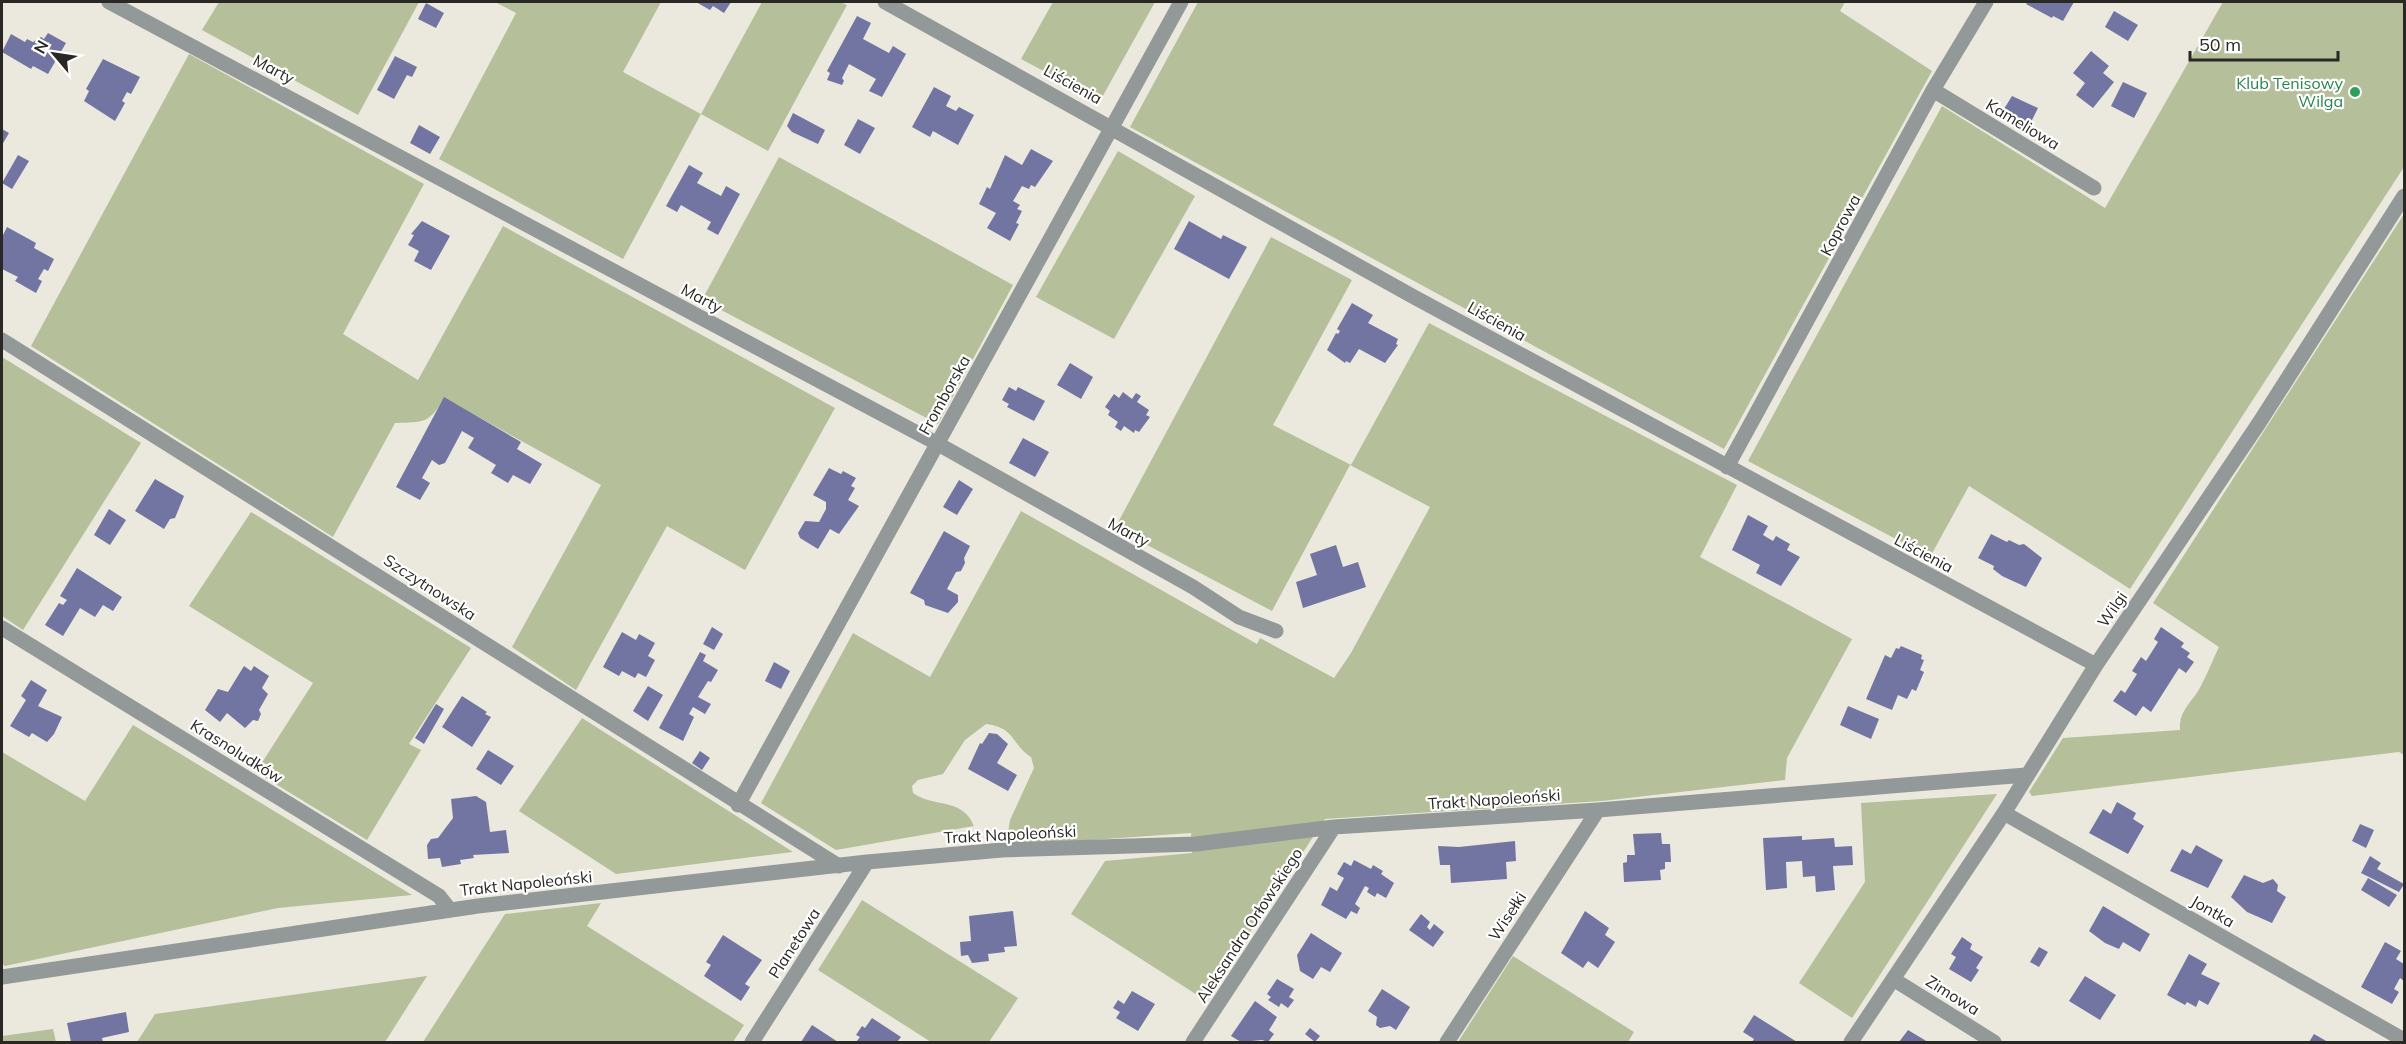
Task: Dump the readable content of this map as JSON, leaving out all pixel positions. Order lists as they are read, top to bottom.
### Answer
{
  "streets": {
    "street": [
      "Marty",
      "Liścienia",
      "Kameliowa",
      "Koprowa",
      "Fromborska",
      "Szczytnowska",
      "Wilgi",
      "Krasnoludków",
      "Trakt Napoleoński",
      "Jontka",
      "Wisełki",
      "Aleksandra Orłowskiego",
      "Planetowa",
      "Zimowa"
    ]
  },
  "crossings": [
    ["Marty", "Fromborska"],
    ["Liścienia", "Koprowa"],
    ["Liścienia", "Fromborska"],
    ["Liścienia", "Wilgi"],
    ["Kameliowa", "Koprowa"],
    ["Fromborska", "Szczytnowska"],
    ["Szczytnowska", "Trakt Napoleoński"],
    ["Wilgi", "Trakt Napoleoński"],
    ["Wilgi", "Jontka"],
    ["Wilgi", "Zimowa"],
    ["Krasnoludków", "Trakt Napoleoński"],
    ["Trakt Napoleoński", "Wisełki"],
    ["Trakt Napoleoński", "Aleksandra Orłowskiego"],
    ["Trakt Napoleoński", "Planetowa"]
  ],
  "places": ["Klub Tenisowy Wilga"],
  "scale_bar": "50 m",
  "north": "top left"
}
